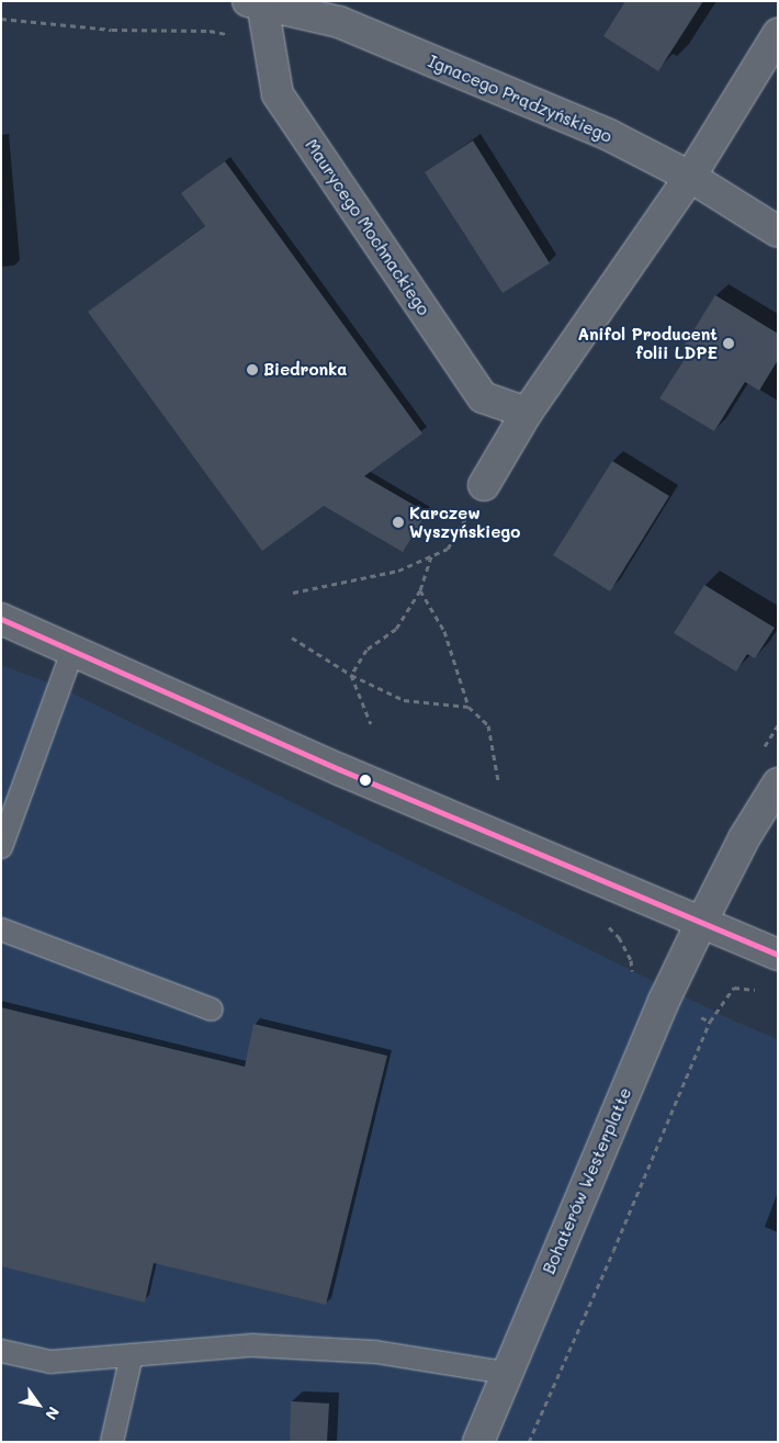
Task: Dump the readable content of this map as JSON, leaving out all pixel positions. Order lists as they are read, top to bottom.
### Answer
{
  "streets": {
    "street": ["Ignacego Prądzyńskiego", "Maurycego Mochnackiego", "Bohaterów Westerplatte"]
  },
  "crossings": [
    ["Ignacego Prądzyńskiego", "Maurycego Mochnackiego"]
  ],
  "places": ["Anifol Producent folii LDPE", "Biedronka", "Karczew Wyszyńskiego"],
  "north": "bottom right"
}
